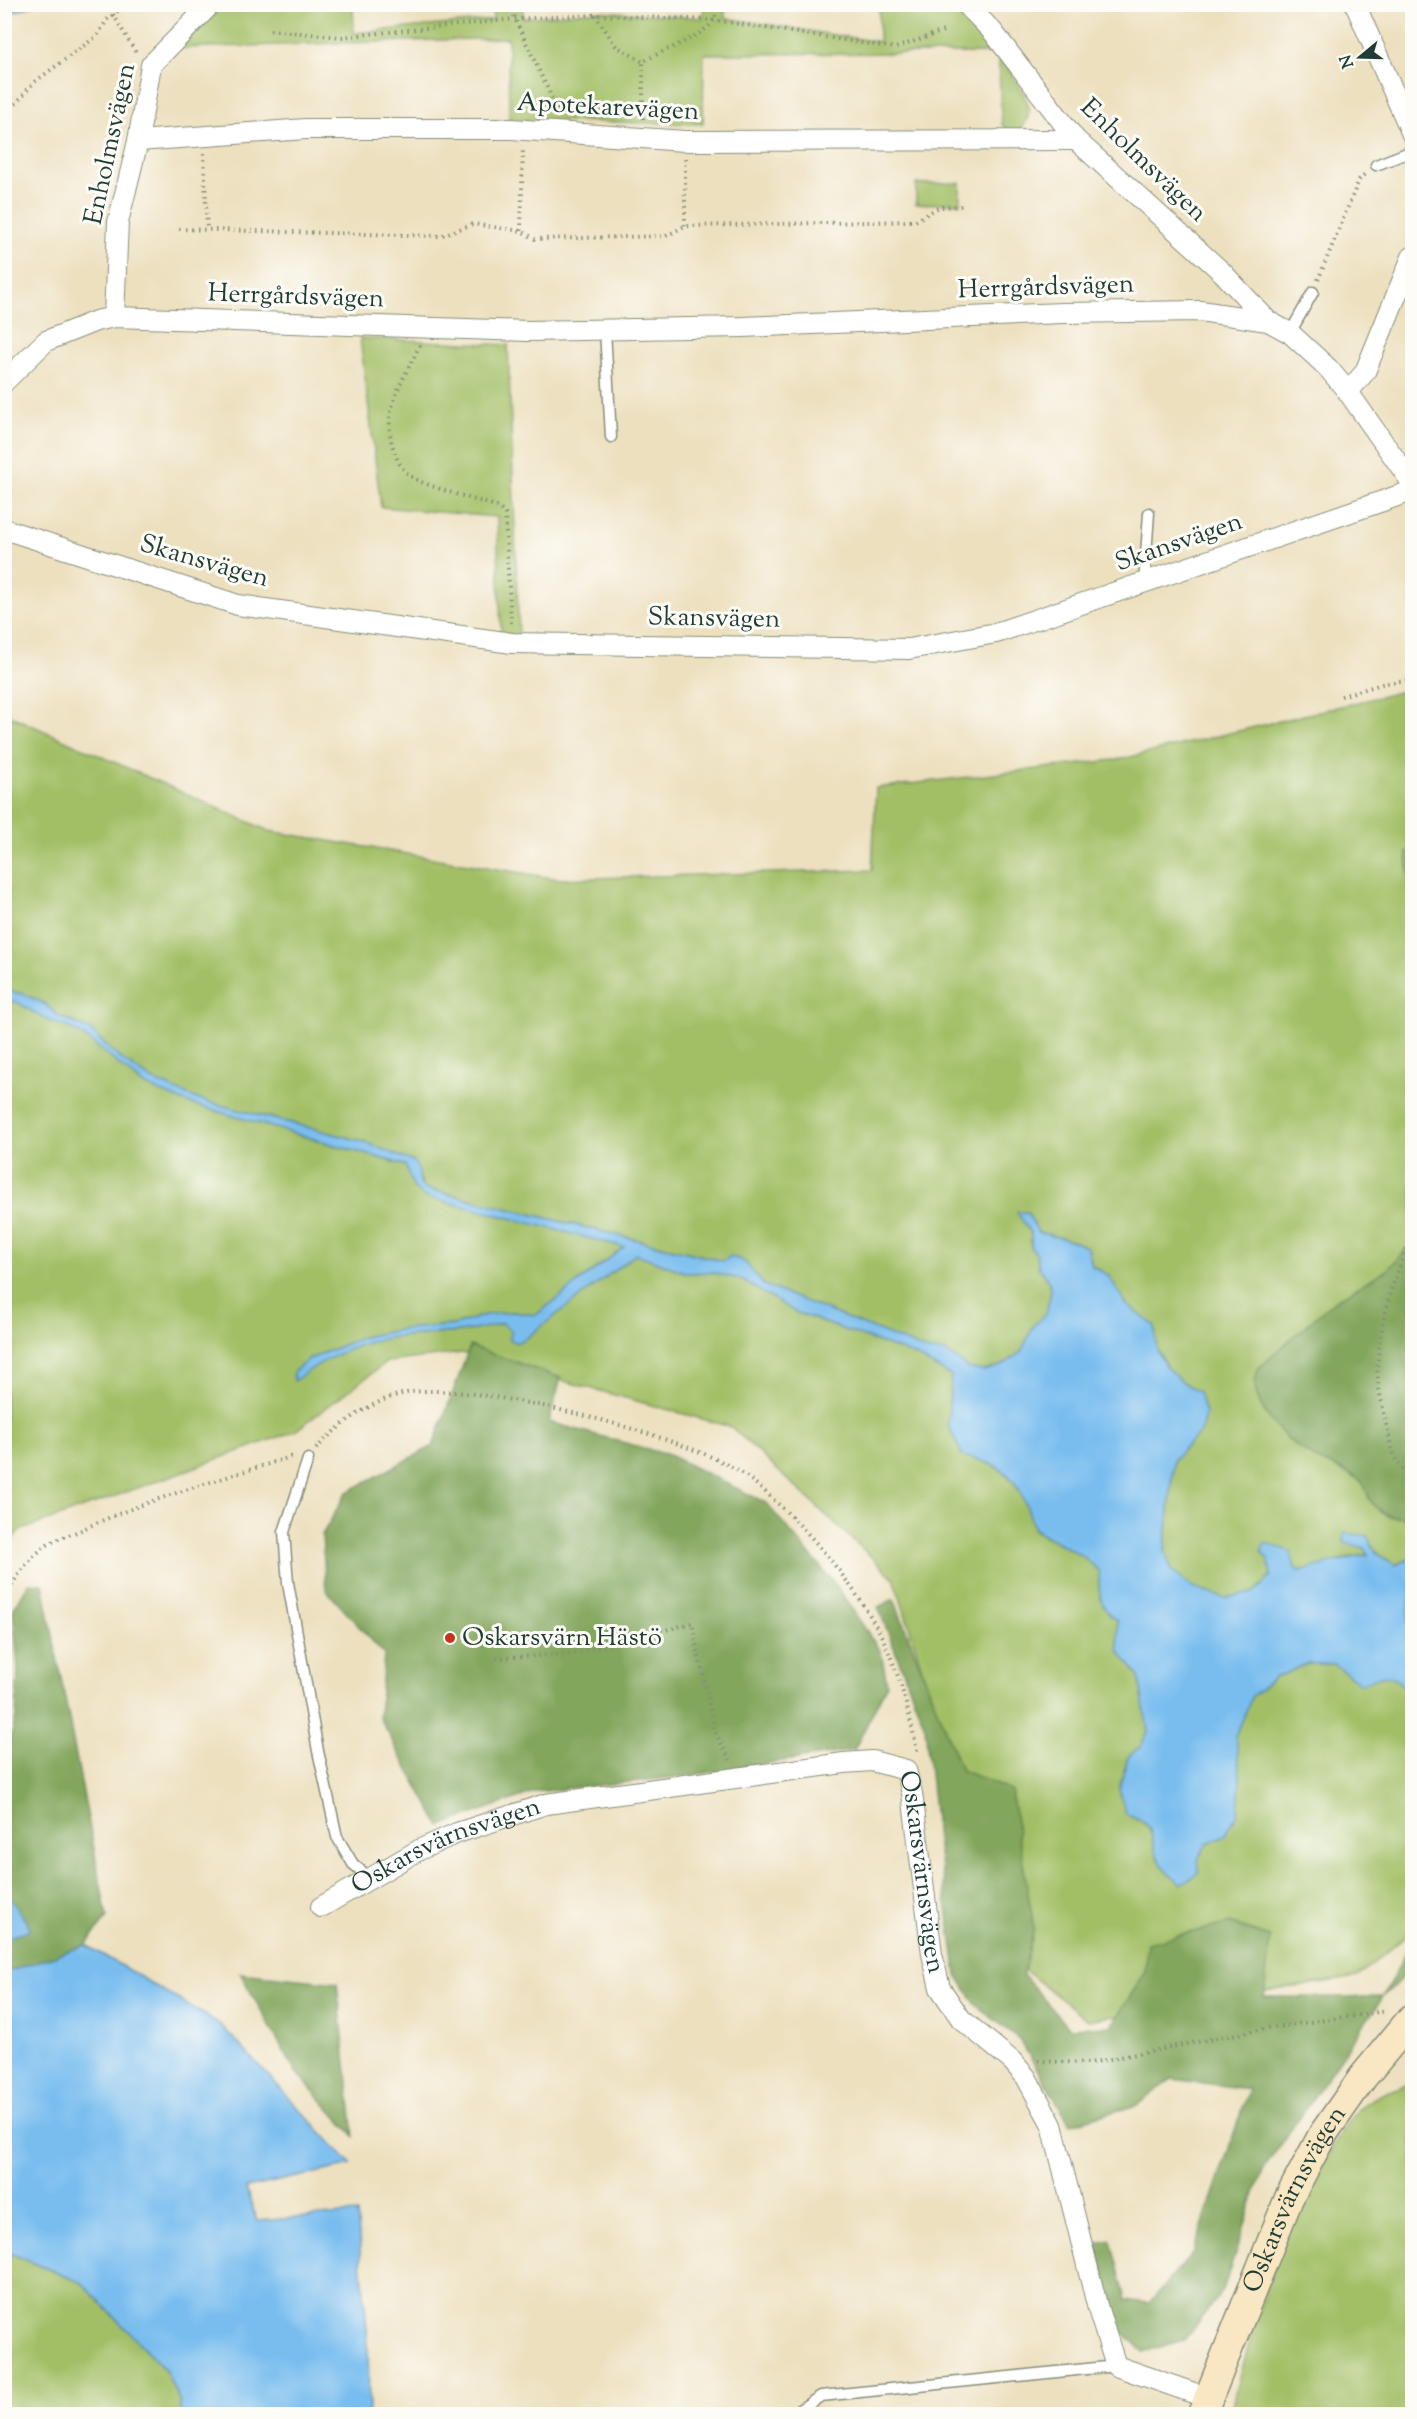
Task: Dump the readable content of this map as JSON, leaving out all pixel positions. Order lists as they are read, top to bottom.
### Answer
{
  "streets": {
    "street": [
      "Apotekarevägen",
      "Enholmsvägen",
      "Herrgårdsvägen",
      "Skansvägen",
      "Oskarsvärnsvägen"
    ]
  },
  "crossings": [
    ["Apotekarevägen", "Enholmsvägen"],
    ["Enholmsvägen", "Herrgårdsvägen"]
  ],
  "places": ["Oskarsvärn Hästö"],
  "north": "left"
}
